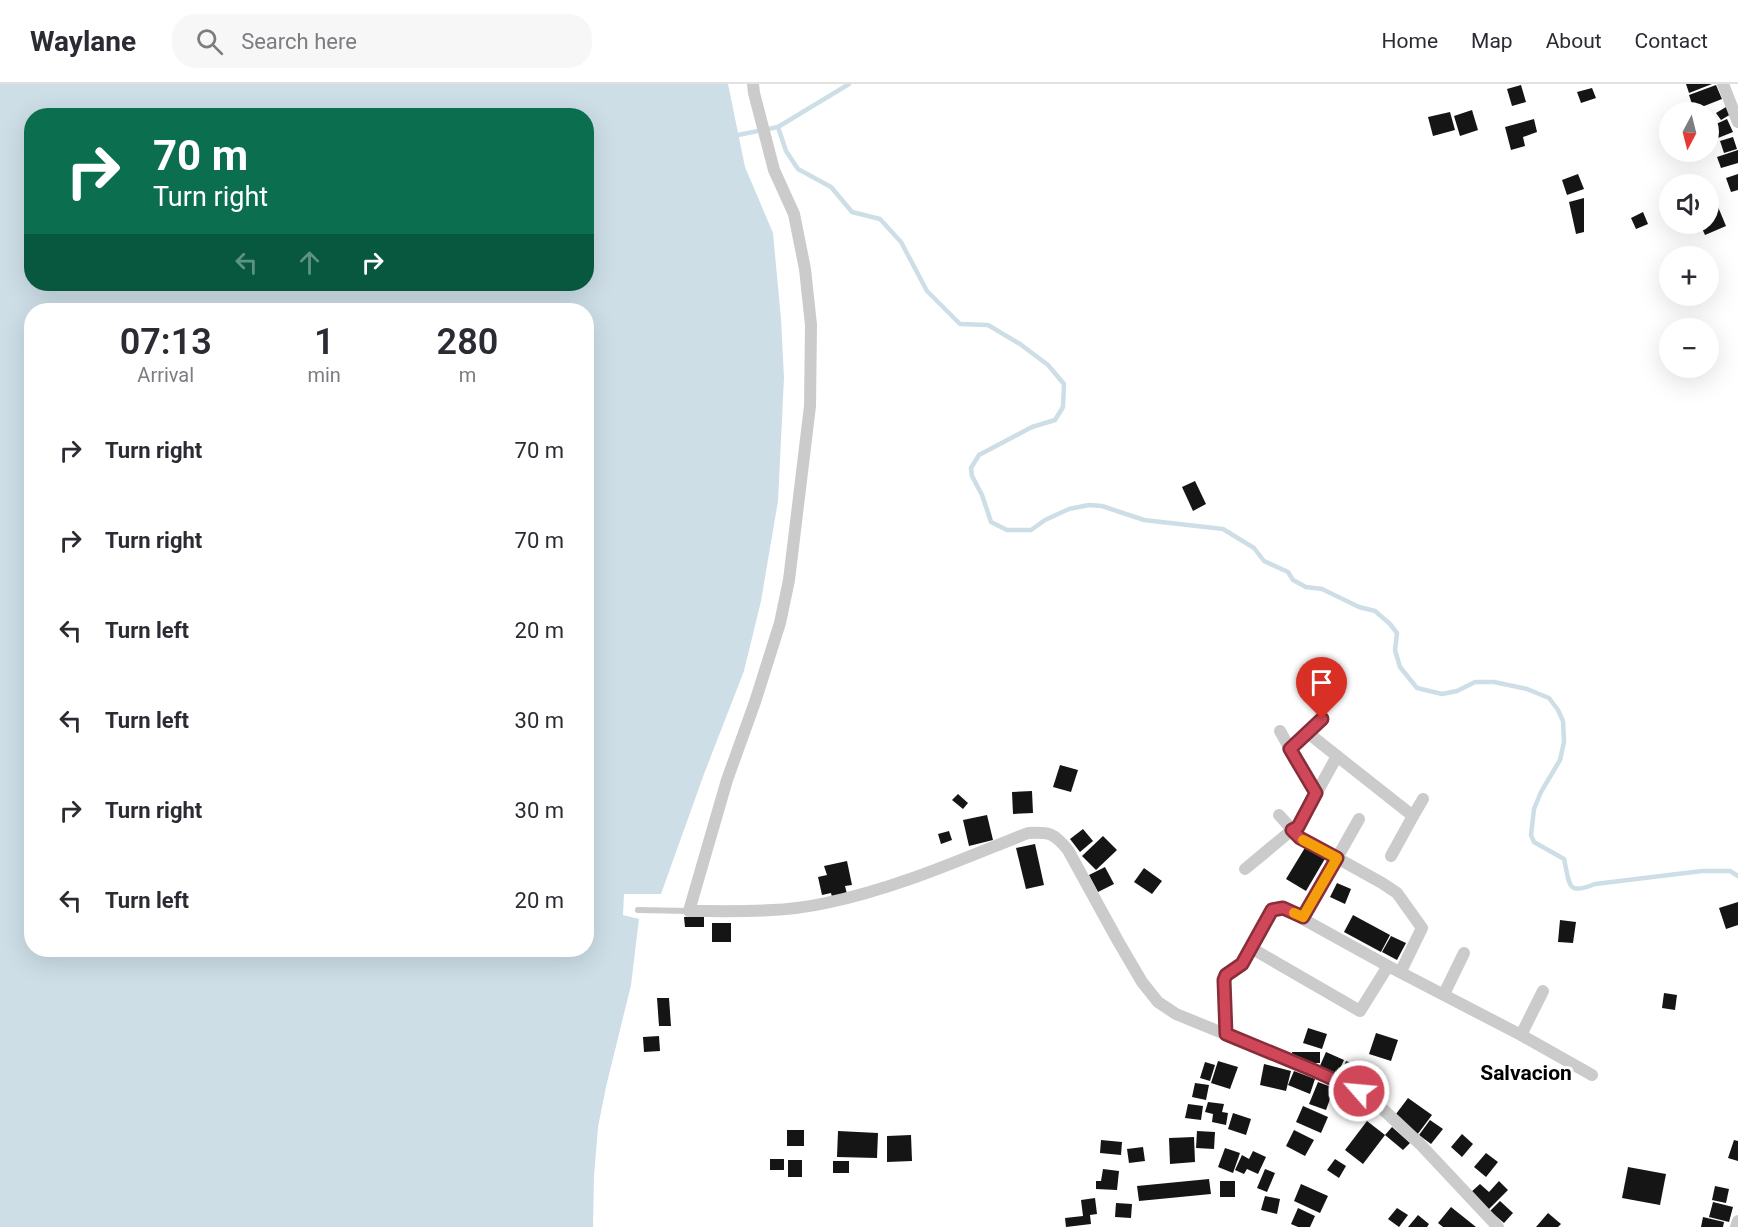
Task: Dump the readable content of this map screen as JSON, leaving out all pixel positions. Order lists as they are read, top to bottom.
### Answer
{
  "districts": ["Salvacion"],
  "north": "bottom",
  "page": {
    "header": "Waylane",
    "search": "Search here",
    "nav": [
      "Home",
      "Map",
      "About",
      "Contact"
    ],
    "map_buttons": ["+", "−"],
    "turn": ["70 m", "Turn right"],
    "eta": [
      "07:13",
      "Arrival",
      "1",
      "min",
      "280",
      "m"
    ],
    "list": [
      {
        "name": "Turn right",
        "value": "70 m"
      },
      {
        "name": "Turn right",
        "value": "70 m"
      },
      {
        "name": "Turn left",
        "value": "20 m"
      },
      {
        "name": "Turn left",
        "value": "30 m"
      },
      {
        "name": "Turn right",
        "value": "30 m"
      },
      {
        "name": "Turn left",
        "value": "20 m"
      }
    ]
  }
}
